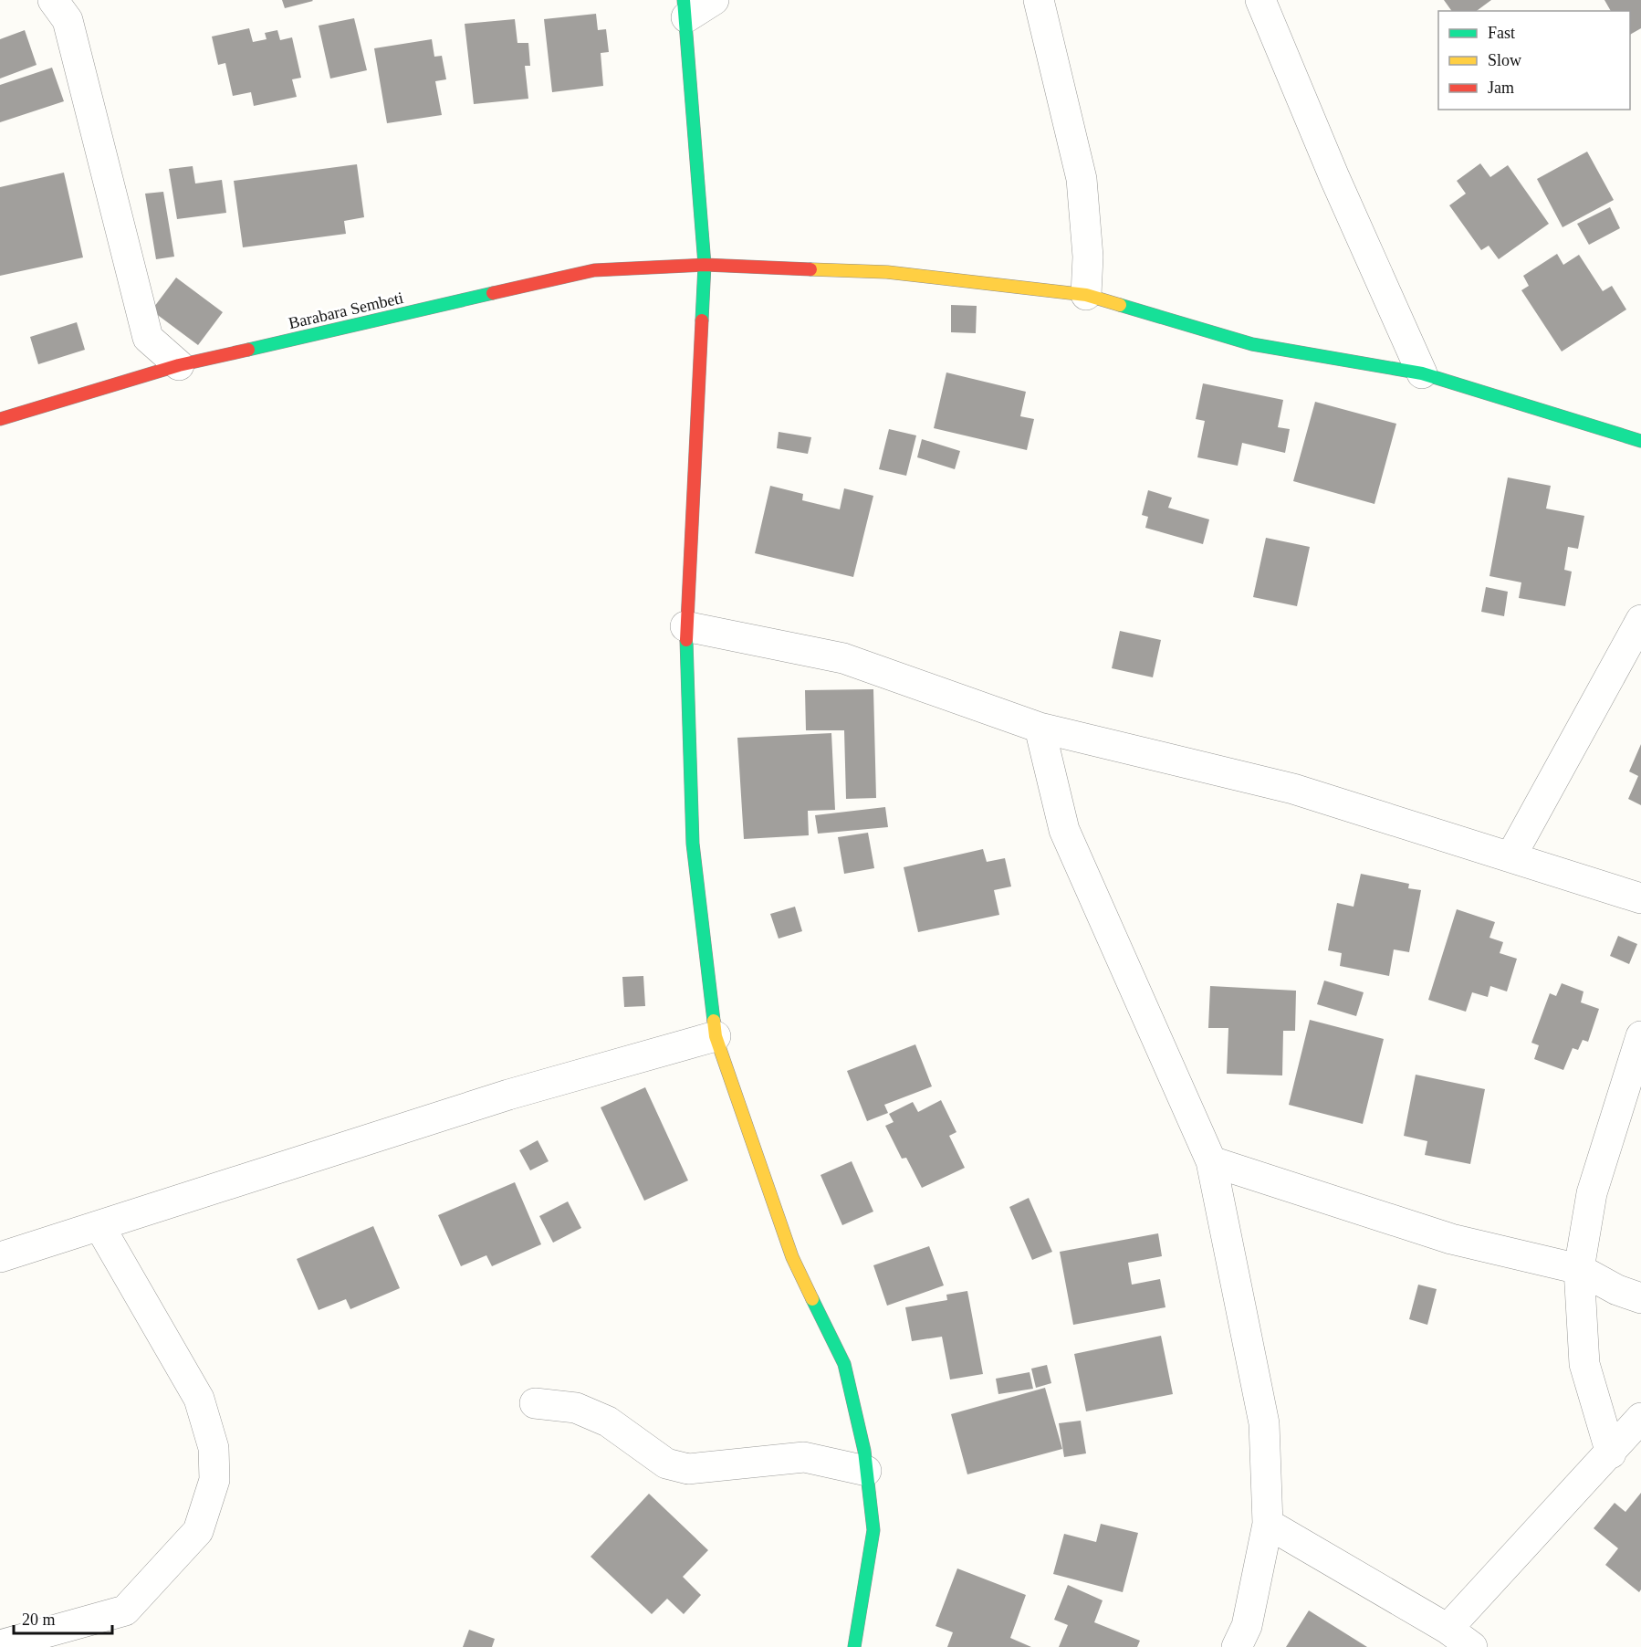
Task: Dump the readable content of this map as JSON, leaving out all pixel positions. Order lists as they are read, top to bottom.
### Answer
{
  "streets": {
    "street": ["Barabara Sembeti"]
  },
  "legend": ["Fast", "Slow", "Jam"],
  "scale_bar": "20 m"
}
